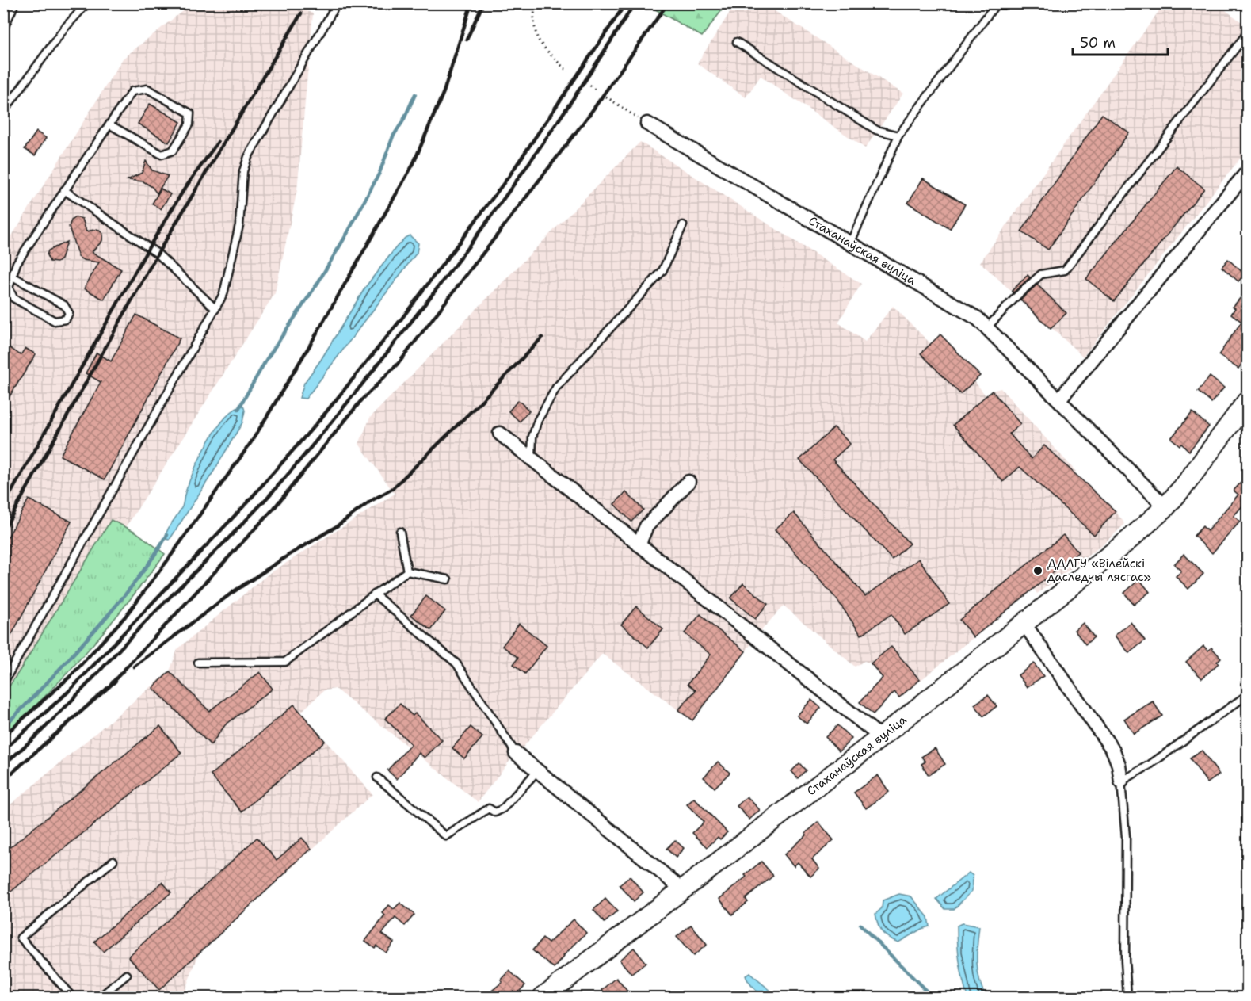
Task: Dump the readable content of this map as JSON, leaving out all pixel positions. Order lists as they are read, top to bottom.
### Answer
{
  "streets": {
    "street": ["Стаханаўская вуліца"]
  },
  "places": ["ДДЛГУ «Вілейскі даследчы лясгас»"],
  "scale_bar": "50 m"
}
